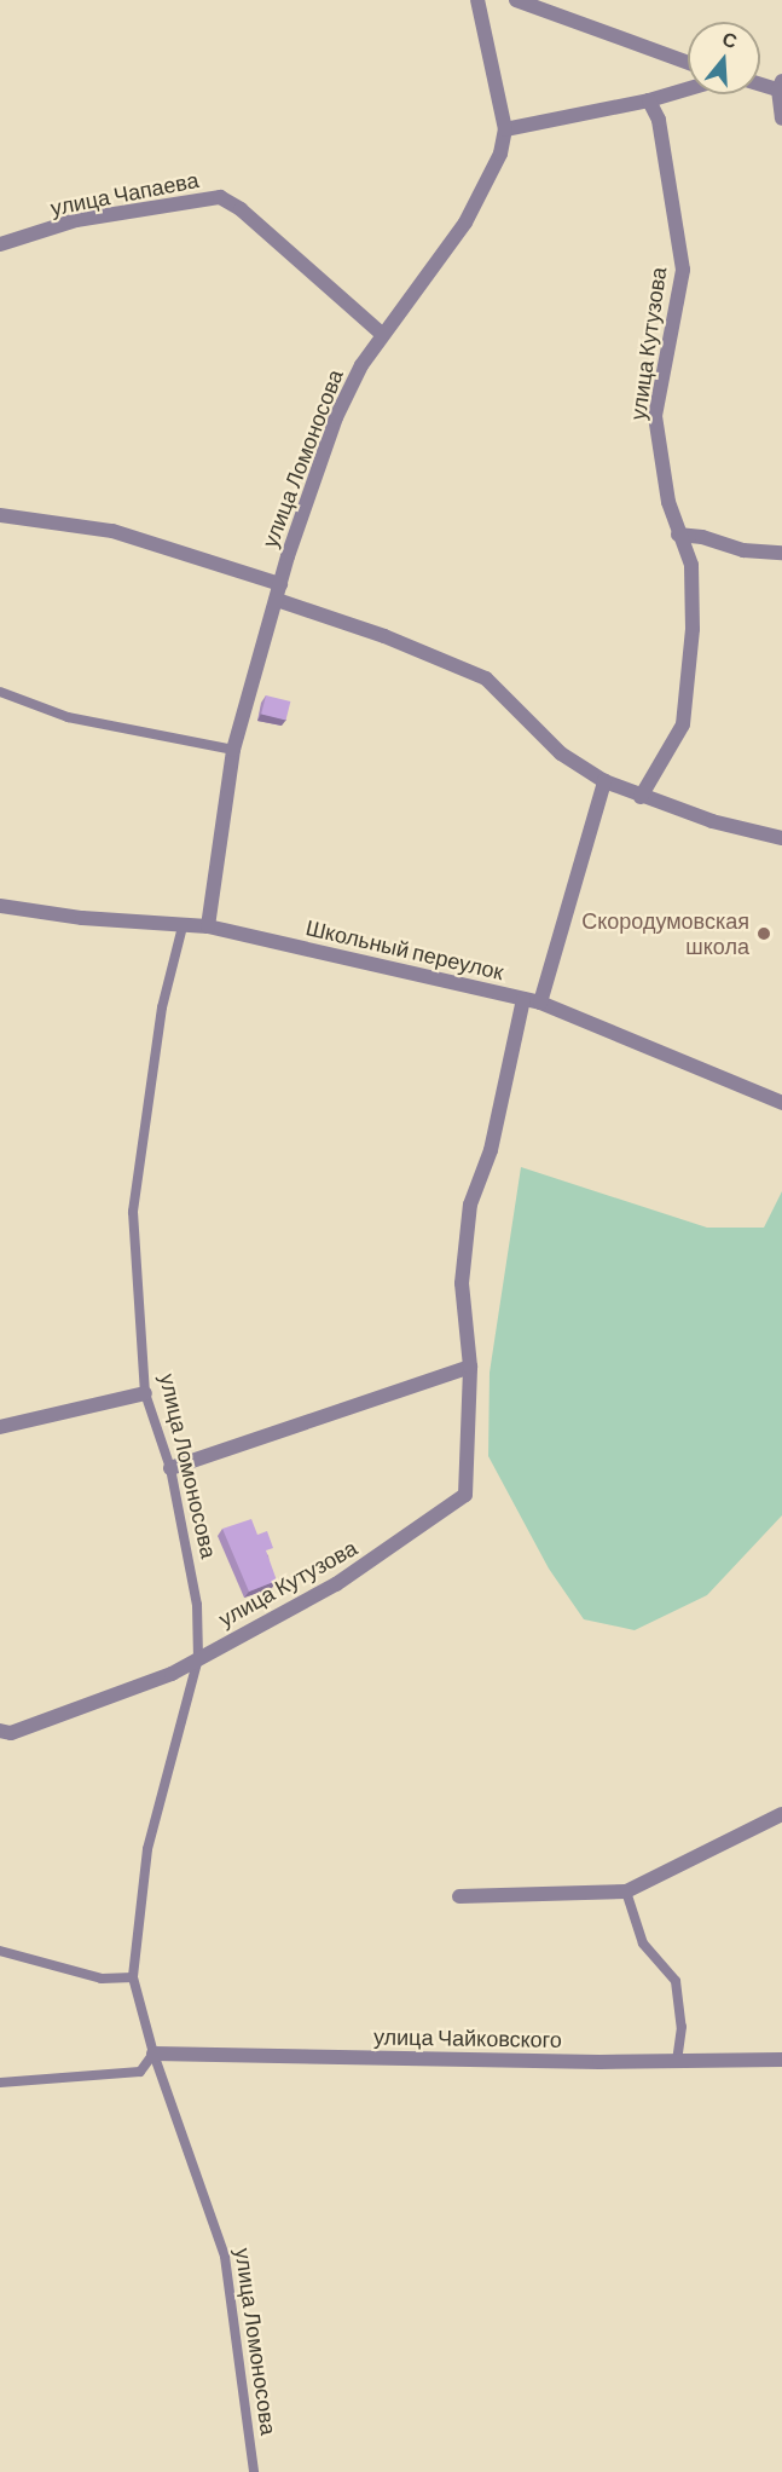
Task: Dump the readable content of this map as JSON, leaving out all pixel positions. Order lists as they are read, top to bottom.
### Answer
{
  "streets": {
    "street": [
      "улица Чапаева",
      "улица Кутузова",
      "улица Ломоносова",
      "Школьный переулок",
      "улица Чайковского"
    ]
  },
  "crossings": [
    ["улица Чапаева", "улица Ломоносова"],
    ["улица Кутузова", "улица Ломоносова"],
    ["улица Кутузова", "Школьный переулок"],
    ["улица Ломоносова", "Школьный переулок"],
    ["улица Ломоносова", "улица Чайковского"]
  ],
  "places": ["Скородумовская школа"],
  "north": "top"
}
